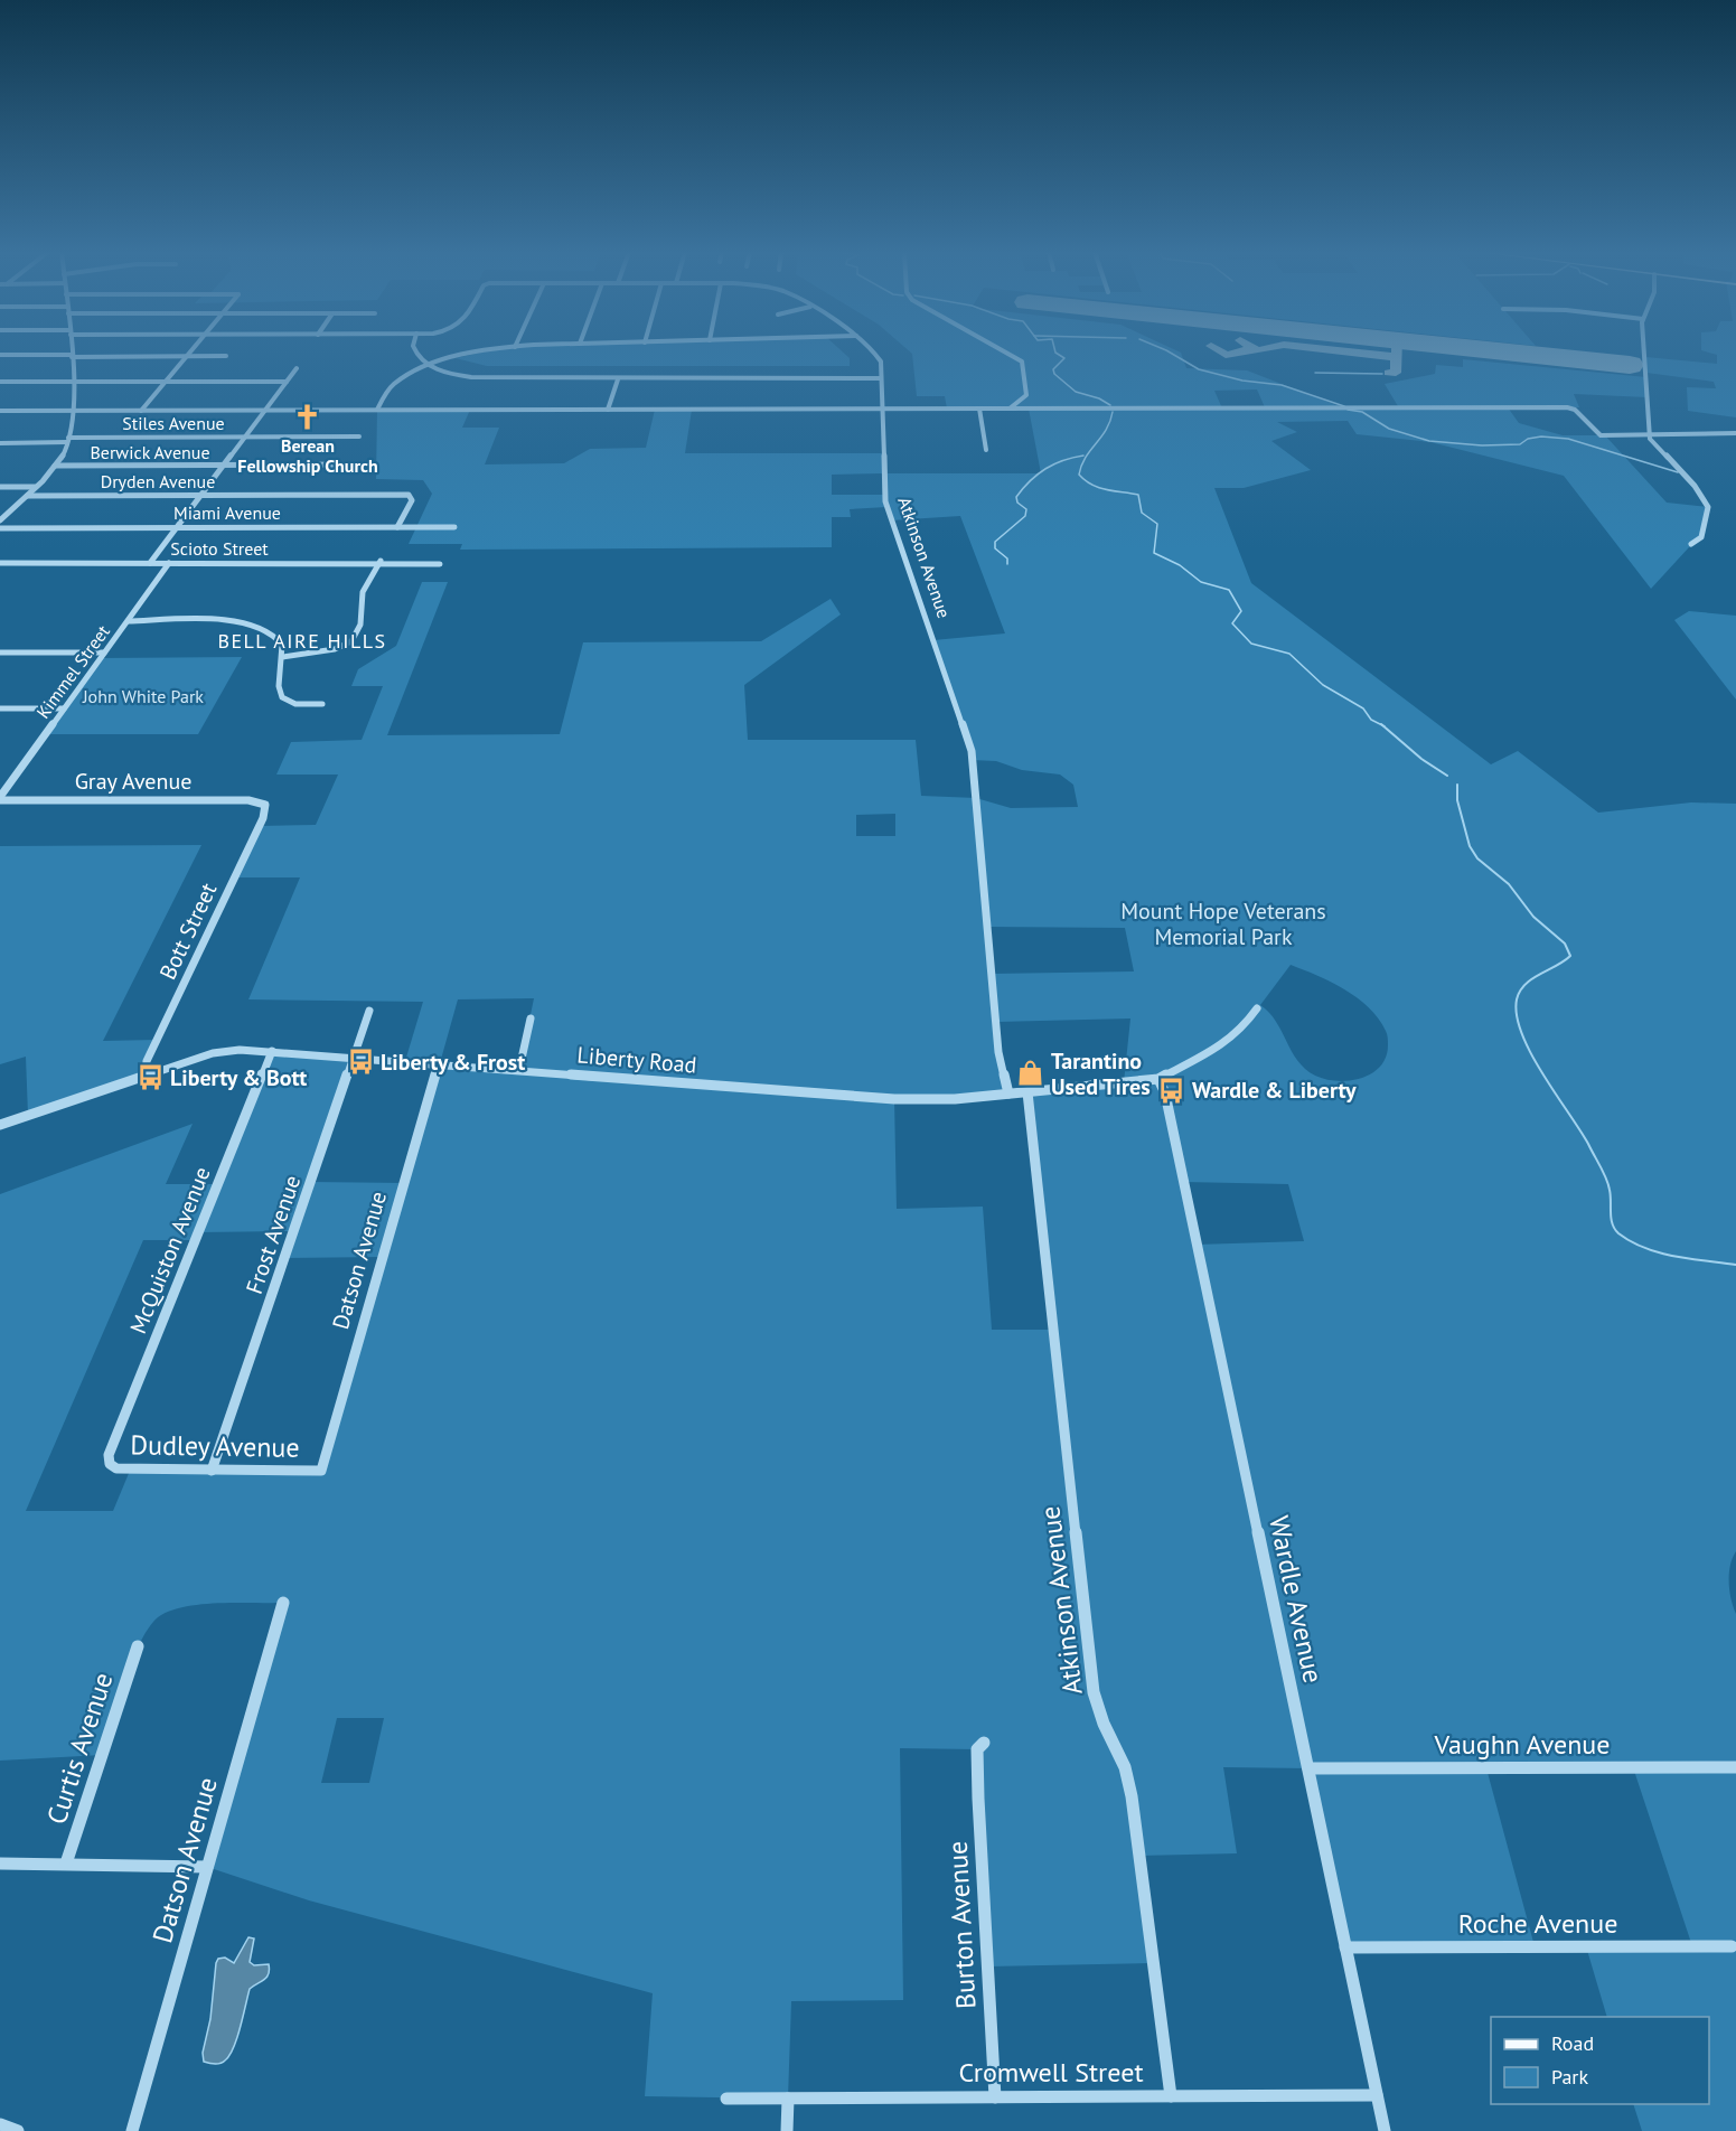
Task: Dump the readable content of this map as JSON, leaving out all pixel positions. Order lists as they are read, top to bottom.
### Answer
{
  "streets": {
    "street": [
      "Stiles Avenue",
      "Berwick Avenue",
      "Dryden Avenue",
      "Miami Avenue",
      "Scioto Street",
      "Atkinson Avenue",
      "Kimmel Street",
      "Gray Avenue",
      "Bott Street",
      "Liberty Road",
      "Frost Avenue",
      "McQuiston Avenue",
      "Datson Avenue",
      "Dudley Avenue",
      "Wardle Avenue",
      "Vaughn Avenue",
      "Curtis Avenue",
      "Roche Avenue",
      "Burton Avenue",
      "Cromwell Street"
    ]
  },
  "crossings": [
    ["Dryden Avenue", "Miami Avenue"],
    ["Scioto Street", "Kimmel Street"],
    ["Atkinson Avenue", "Liberty Road"],
    ["Atkinson Avenue", "Cromwell Street"],
    ["Kimmel Street", "Gray Avenue"],
    ["Gray Avenue", "Bott Street"],
    ["Bott Street", "Liberty Road"],
    ["Liberty Road", "Frost Avenue"],
    ["Liberty Road", "McQuiston Avenue"],
    ["Liberty Road", "Datson Avenue"],
    ["Liberty Road", "Wardle Avenue"],
    ["Frost Avenue", "Dudley Avenue"],
    ["McQuiston Avenue", "Dudley Avenue"],
    ["Datson Avenue", "Dudley Avenue"],
    ["Wardle Avenue", "Vaughn Avenue"],
    ["Wardle Avenue", "Roche Avenue"],
    ["Wardle Avenue", "Cromwell Street"],
    ["Burton Avenue", "Cromwell Street"]
  ],
  "districts": ["BELL AIRE HILLS"],
  "parks": ["John White Park", "Mount Hope Veterans Memorial Park"],
  "places": {
    "church": ["Berean Fellowship Church"],
    "bus stop": ["Liberty & Frost", "Liberty & Bott", "Wardle & Liberty"],
    "shop": ["Tarantino Used Tires"]
  },
  "legend": ["Road", "Park"]
}
